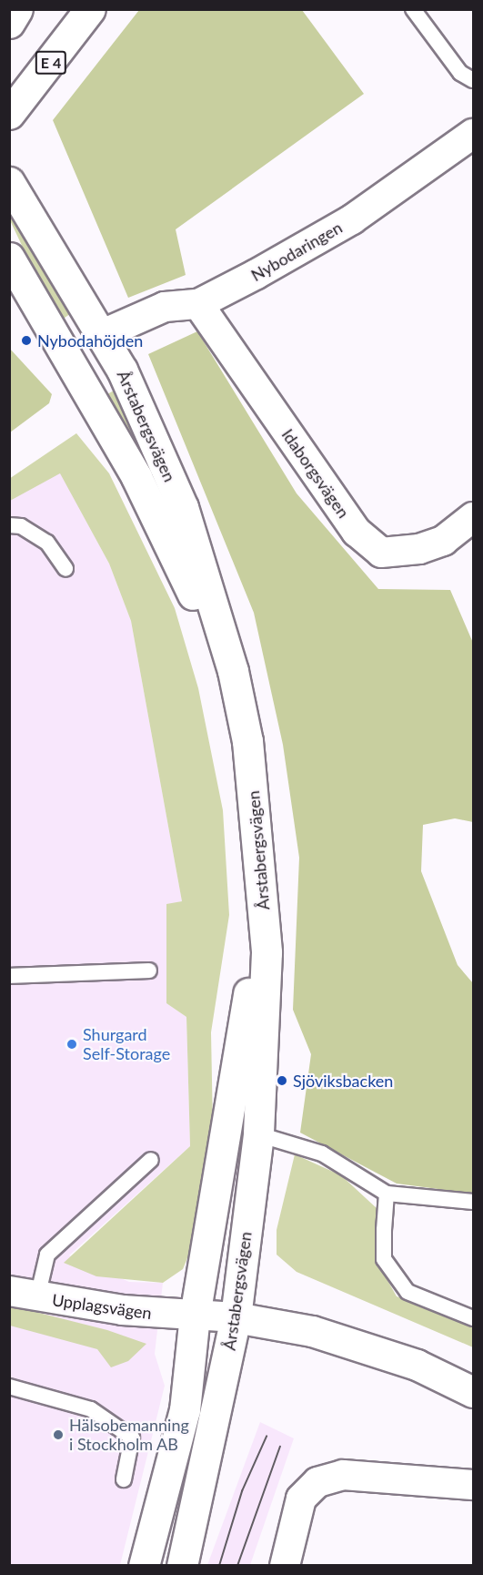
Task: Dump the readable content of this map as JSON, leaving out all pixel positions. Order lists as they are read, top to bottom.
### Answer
{
  "streets": {
    "main road": ["E 4", "Årstabergsvägen"],
    "street": ["Nybodaringen", "Idaborgsvägen", "Upplagsvägen"]
  },
  "crossings": [
    ["Nybodaringen", "Årstabergsvägen"],
    ["Nybodaringen", "Idaborgsvägen"],
    ["Årstabergsvägen", "Upplagsvägen"]
  ],
  "places": [
    "Nybodahöjden",
    "Shurgard Self-Storage",
    "Sjöviksbacken",
    "Hälsobemanning i Stockholm AB"
  ]
}
